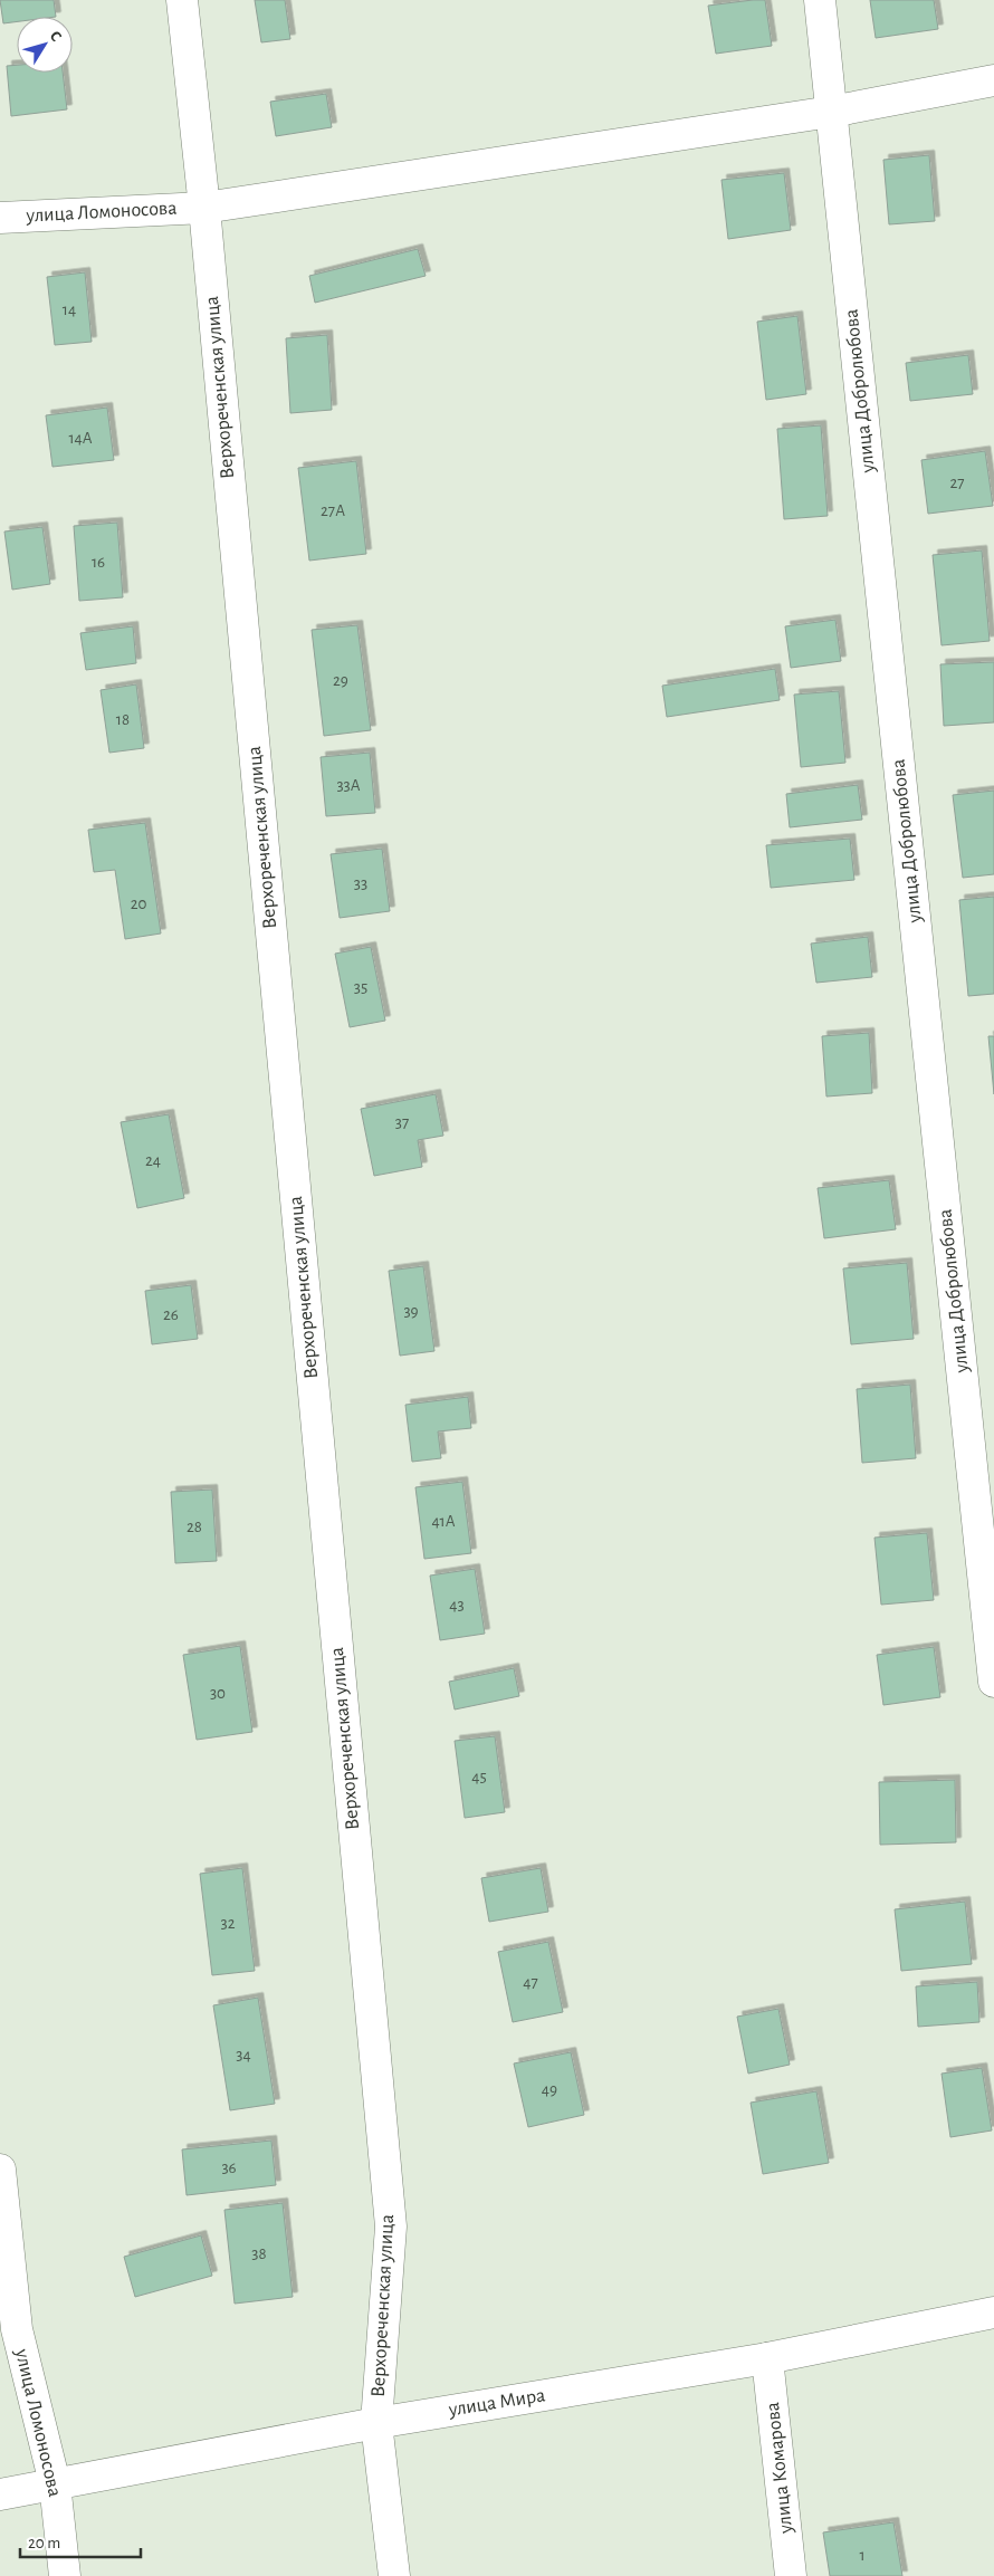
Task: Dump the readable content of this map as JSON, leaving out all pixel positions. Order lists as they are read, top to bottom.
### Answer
{
  "streets": {
    "street": [
      "улица Ломоносова",
      "Верхореченская улица",
      "улица Добролюбова",
      "улица Мира",
      "улица Комарова"
    ]
  },
  "crossings": [
    ["улица Ломоносова", "Верхореченская улица"],
    ["улица Ломоносова", "улица Добролюбова"],
    ["улица Ломоносова", "улица Мира"],
    ["Верхореченская улица", "улица Мира"],
    ["улица Мира", "улица Комарова"]
  ],
  "house_numbers": [
    "14",
    "14А",
    "27",
    "27А",
    "16",
    "29",
    "18",
    "33А",
    "33",
    "20",
    "35",
    "37",
    "24",
    "39",
    "26",
    "41А",
    "28",
    "43",
    "30",
    "45",
    "32",
    "47",
    "34",
    "49",
    "36",
    "38",
    "1"
  ],
  "scale_bar": "20 m",
  "north": "top right"
}
